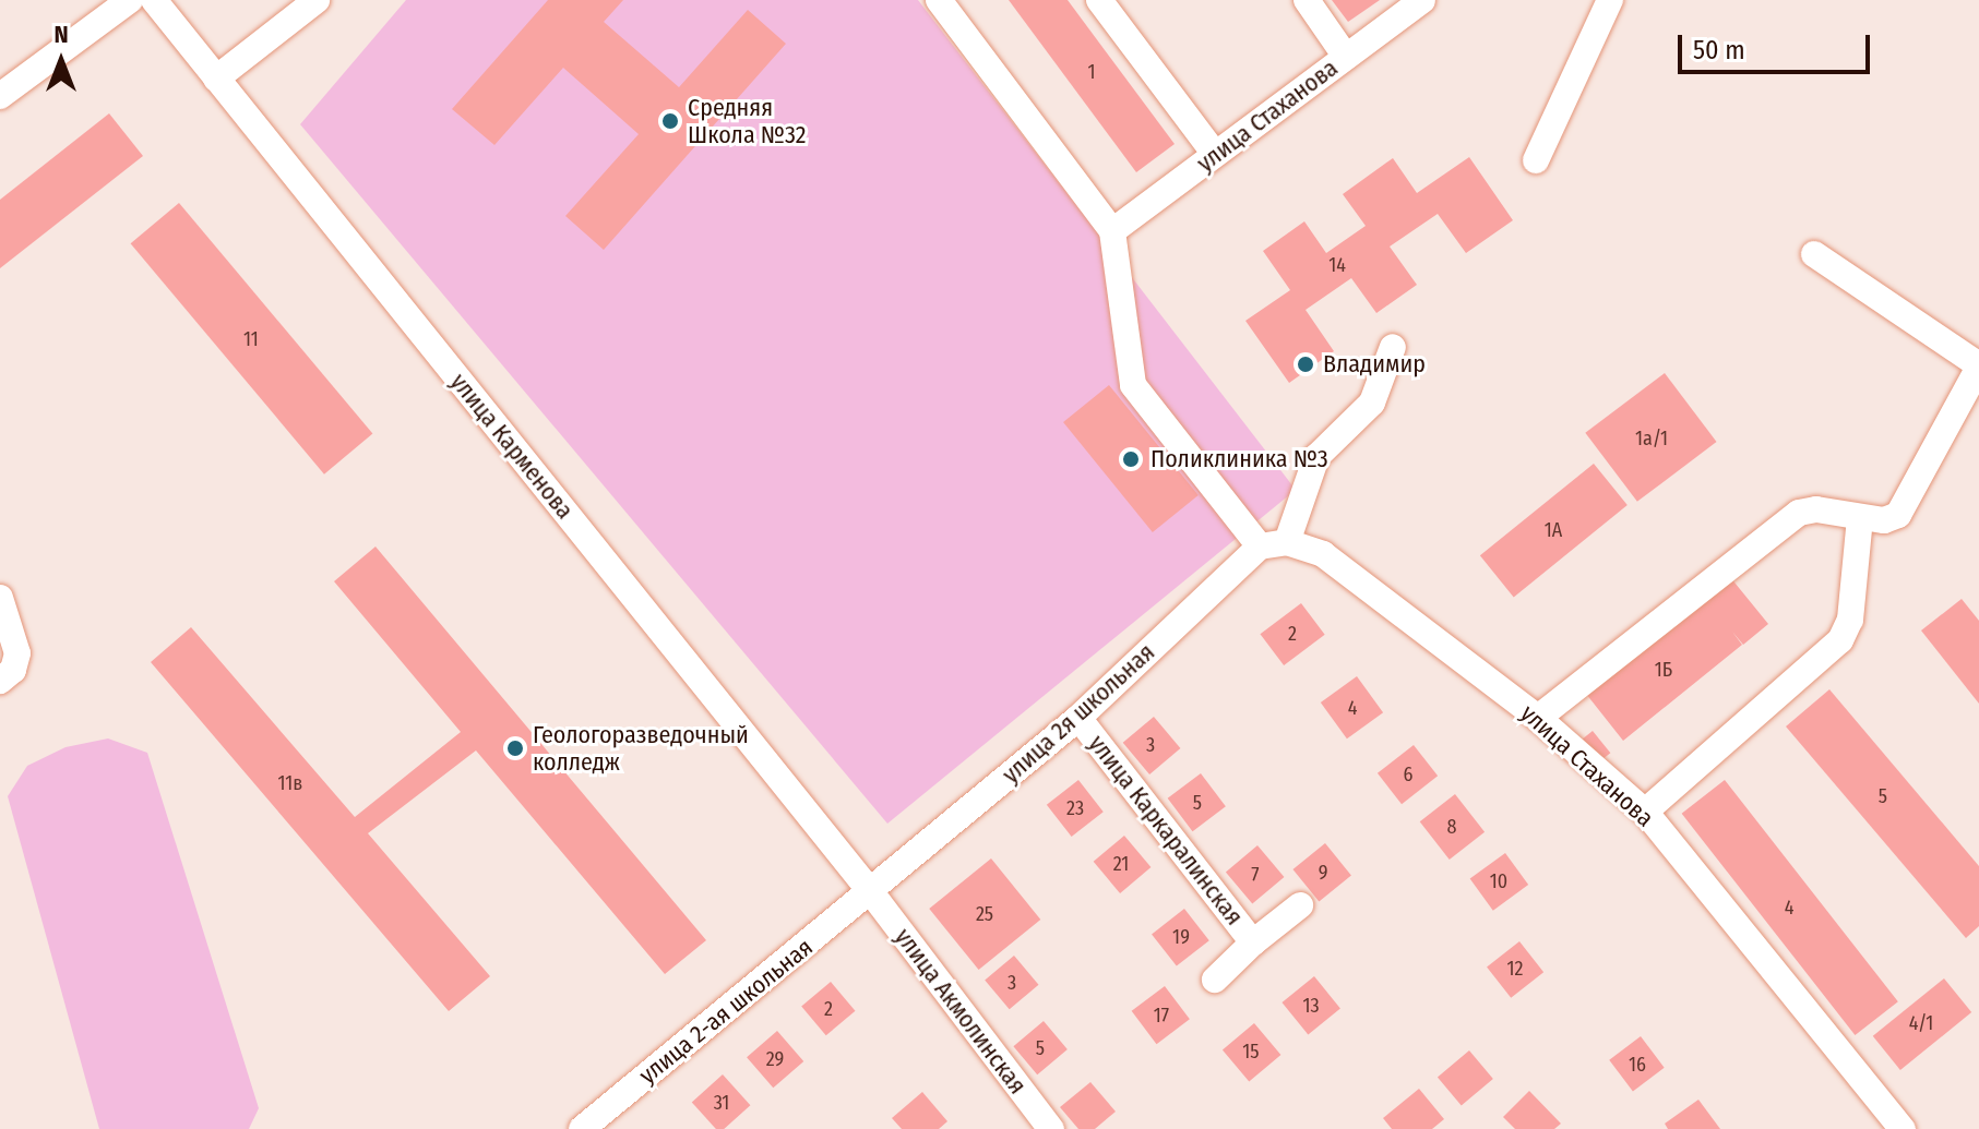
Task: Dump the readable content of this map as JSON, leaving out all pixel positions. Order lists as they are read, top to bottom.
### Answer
{
  "streets": {
    "street": [
      "улица Стаханова",
      "улица Карменова",
      "улица 2я школьная",
      "улица Каркаралинская",
      "улица 2-ая школьная",
      "улица Акмолинская"
    ]
  },
  "crossings": [
    ["улица Карменова", "улица 2я школьная"],
    ["улица Карменова", "улица 2-ая школьная"],
    ["улица Карменова", "улица Акмолинская"],
    ["улица 2я школьная", "улица Каркаралинская"],
    ["улица 2я школьная", "улица 2-ая школьная"],
    ["улица 2я школьная", "улица Акмолинская"],
    ["улица 2-ая школьная", "улица Акмолинская"]
  ],
  "places": [
    "Средняя Школа №32",
    "Владимир",
    "Поликлиника №3",
    "Геологоразведочный колледж"
  ],
  "house_numbers": [
    "1",
    "14",
    "11",
    "1а/1",
    "1А",
    "2",
    "1Б",
    "4",
    "3",
    "6",
    "11в",
    "5",
    "5",
    "23",
    "8",
    "21",
    "9",
    "7",
    "10",
    "4",
    "25",
    "19",
    "12",
    "3",
    "13",
    "2",
    "17",
    "4/1",
    "5",
    "15",
    "29",
    "16",
    "31"
  ],
  "scale_bar": "50 m",
  "north": "top"
}
